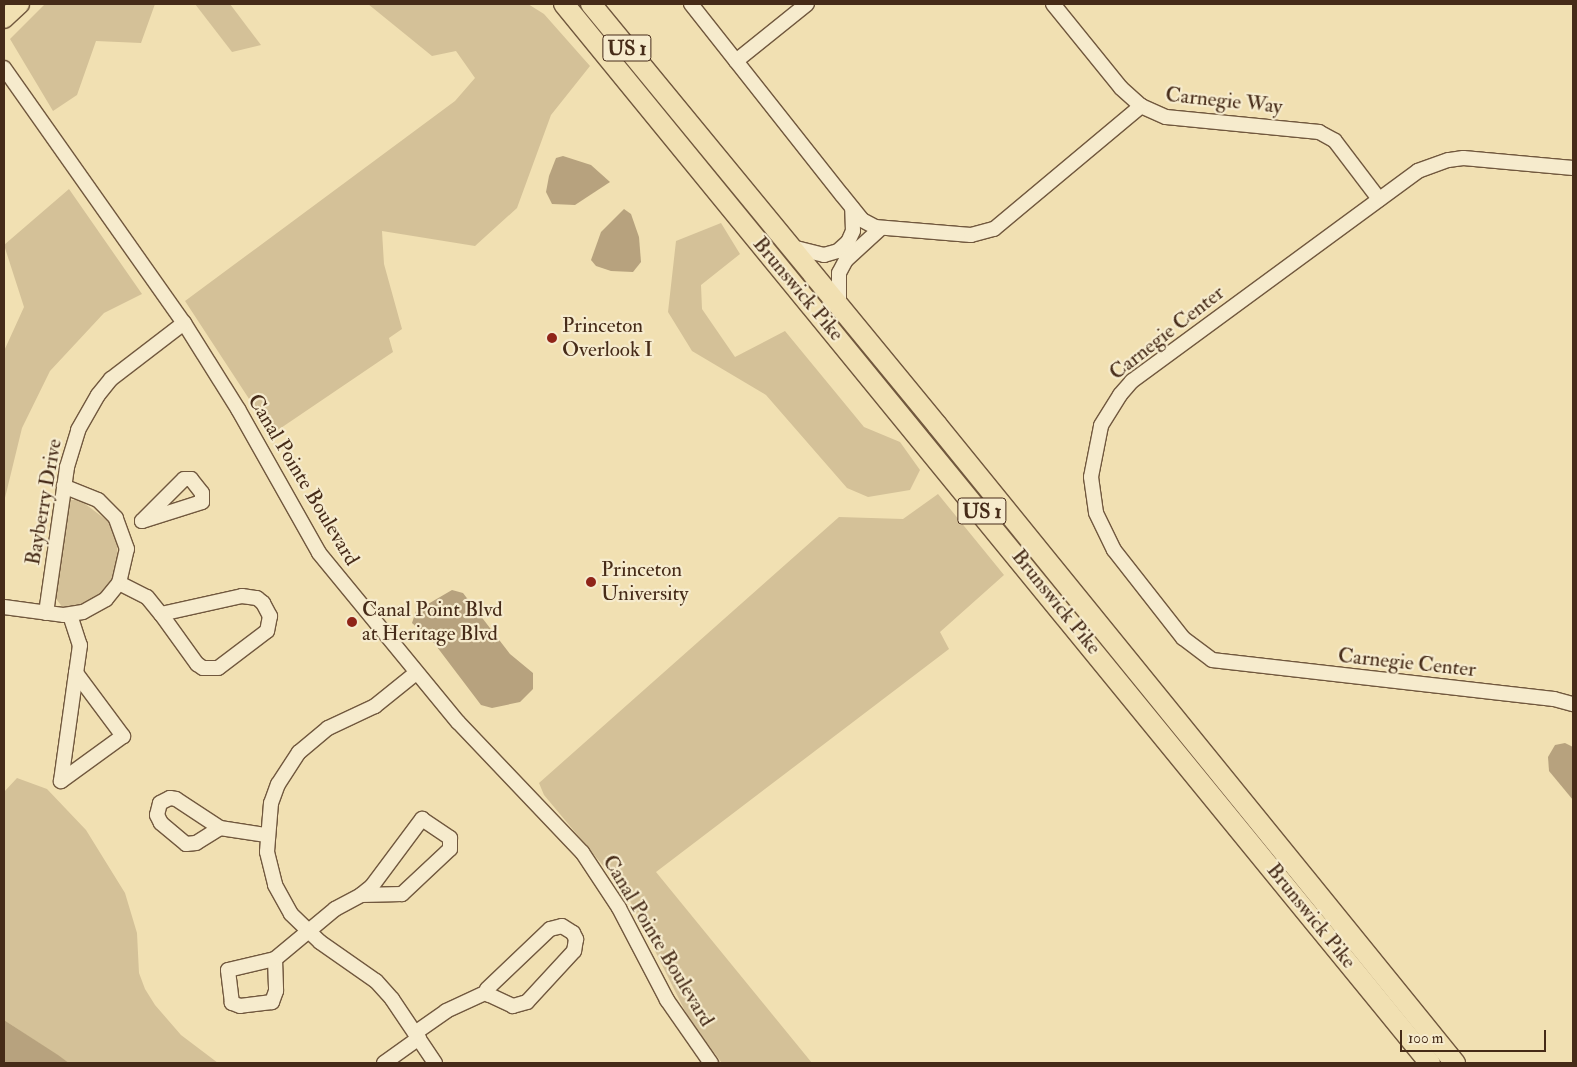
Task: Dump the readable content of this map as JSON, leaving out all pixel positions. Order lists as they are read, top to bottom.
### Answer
{
  "streets": {
    "highway": ["US 1", "Brunswick Pike"],
    "street": [
      "Carnegie Way",
      "Carnegie Center",
      "Canal Pointe Boulevard",
      "Bayberry Drive"
    ]
  },
  "crossings": [
    ["Carnegie Way", "Carnegie Center"],
    ["Canal Pointe Boulevard", "Bayberry Drive"]
  ],
  "places": ["Princeton Overlook I", "Princeton University", "Canal Point Blvd at Heritage Blvd"],
  "scale_bar": "100 m"
}
